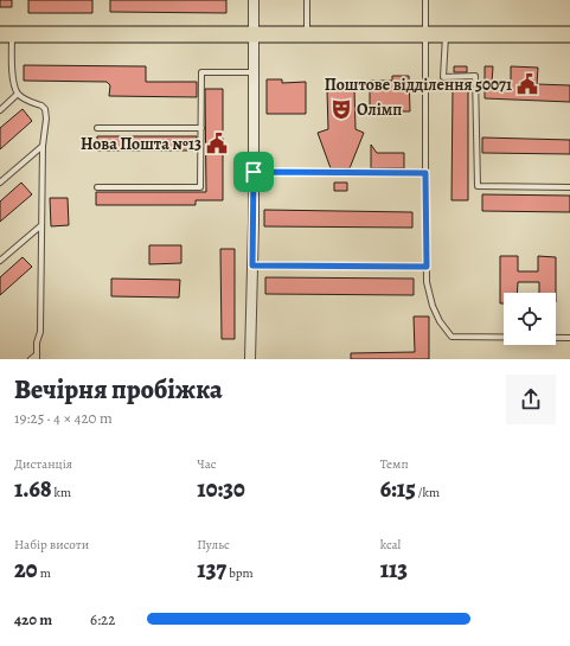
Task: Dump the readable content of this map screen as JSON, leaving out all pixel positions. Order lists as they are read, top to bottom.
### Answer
{
  "places": {
    "public building": ["Поштове відділення 50071", "Нова Пошта №13"],
    "theatre": ["Олімп"]
  },
  "page": {
    "heading": ["Вечірня пробіжка", "19:25 · 4 × 420 m"],
    "stats": [
      ["Дистанція", "1.68 km"],
      ["Час", "10:30"],
      ["Темп", "6:15 /km"],
      ["Набір висоти", "20 m"],
      ["Пульс", "137 bpm"],
      ["kcal", "113"]
    ],
    "list": [
      {
        "name": "420 m",
        "note": "6:22"
      }
    ]
  }
}
